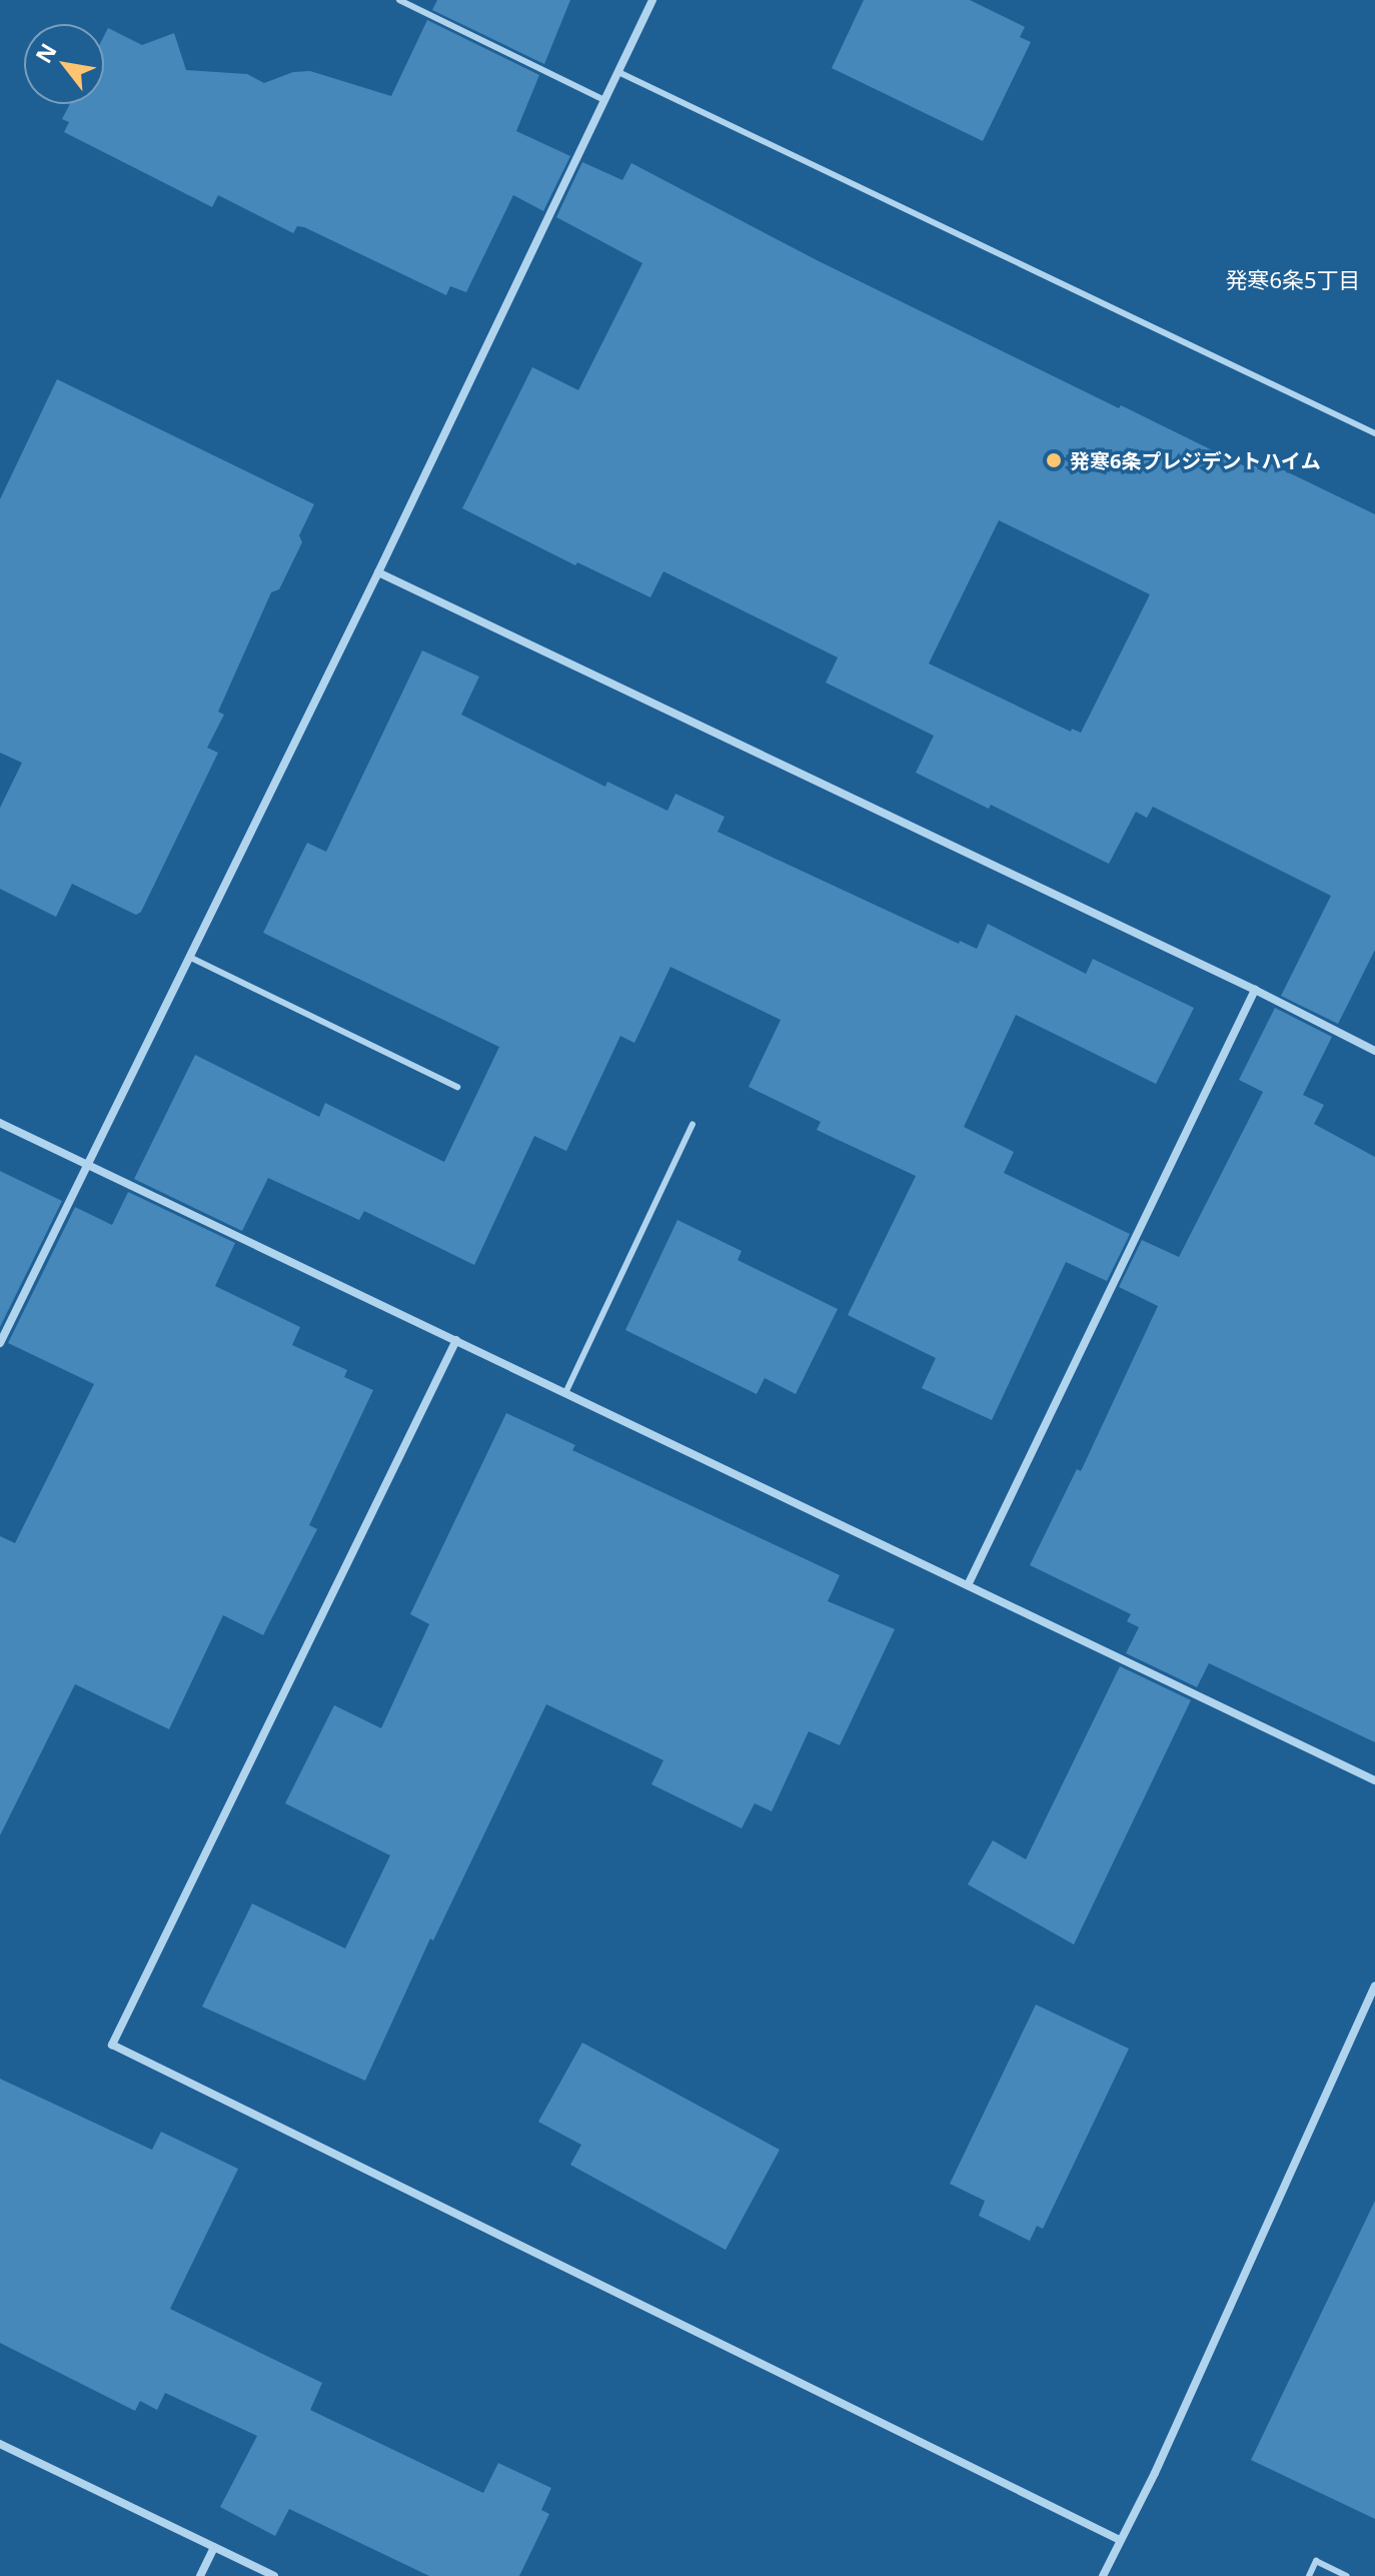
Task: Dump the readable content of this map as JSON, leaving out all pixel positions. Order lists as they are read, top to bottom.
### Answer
{
  "districts": ["発寒6条5丁目"],
  "places": ["発寒6条プレジデントハイム"],
  "north": "top left"
}
